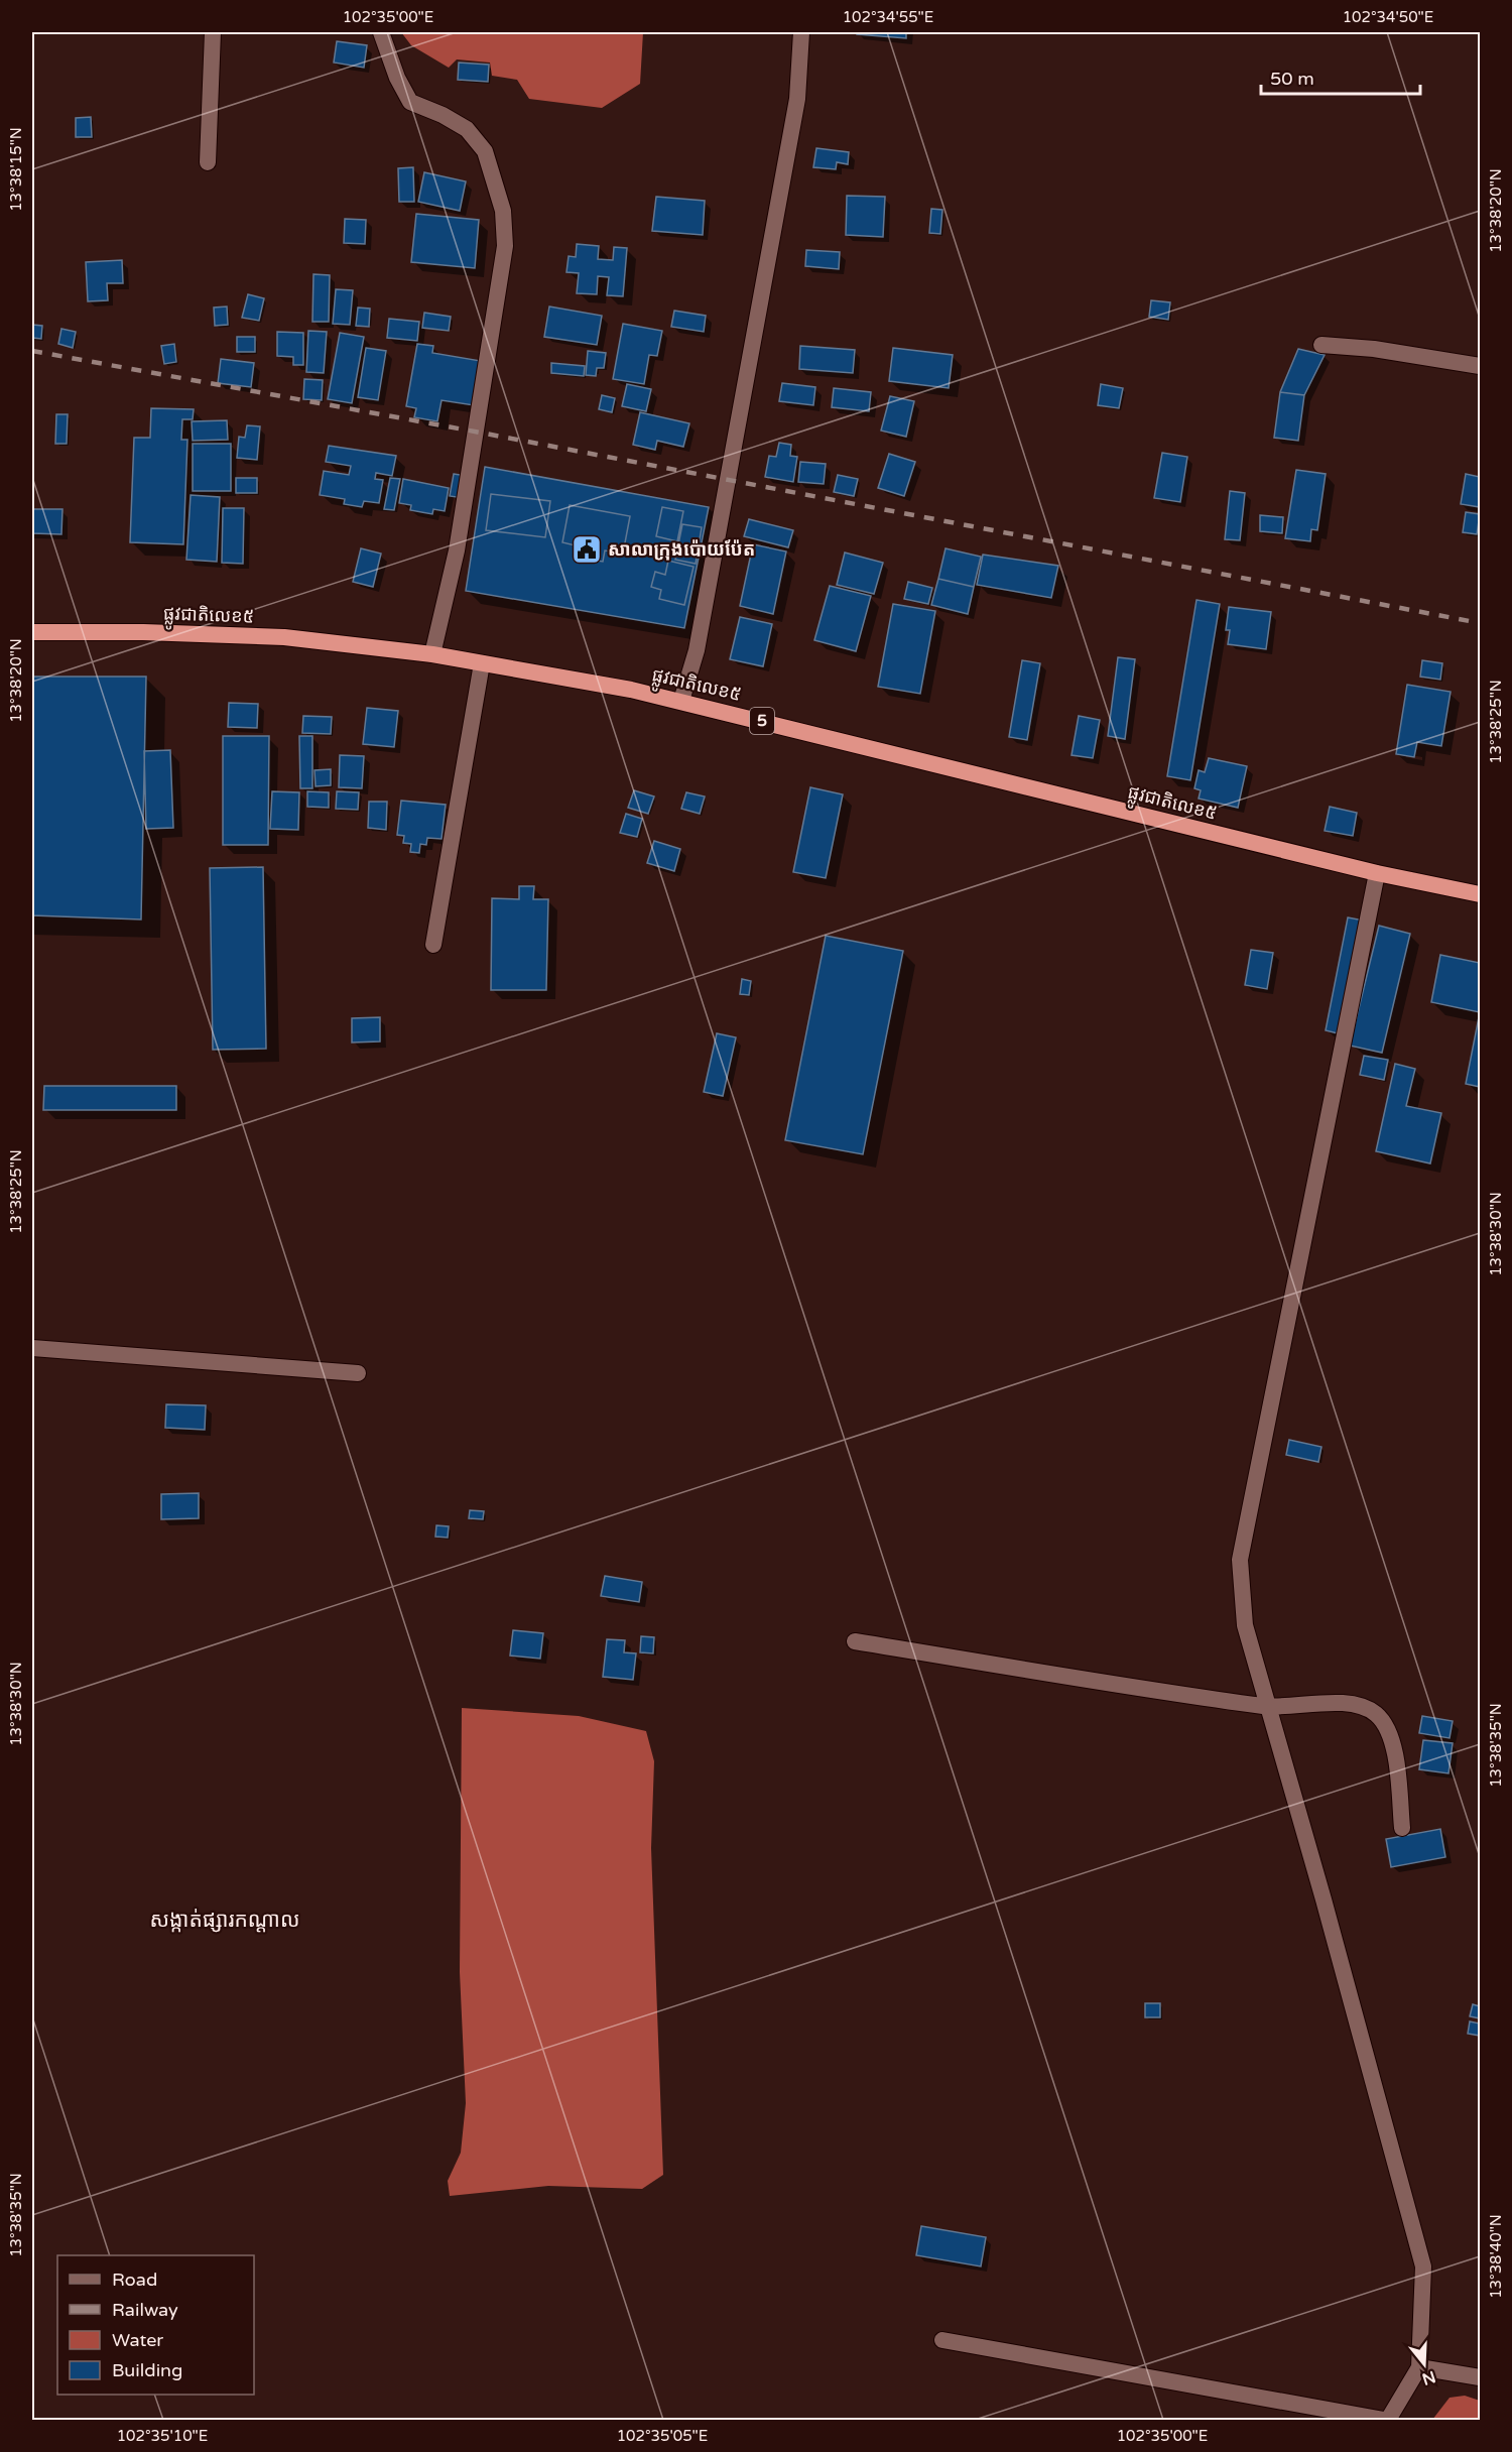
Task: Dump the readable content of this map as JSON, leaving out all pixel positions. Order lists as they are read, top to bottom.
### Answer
{
  "streets": {
    "highway": ["ផ្លូវជាតិលេខ៥", "5"]
  },
  "districts": ["សង្កាត់ផ្សារកណ្ដាល"],
  "places": {
    "public building": ["សាលាក្រុងប៉ោយប៉ែត"]
  },
  "legend": [
    "Road",
    "Railway",
    "Water",
    "Building"
  ],
  "scale_bar": "50 m",
  "north": "bottom",
  "coordinates": [
    "102°35'00\"E",
    "102°34'55\"E",
    "102°34'50\"E",
    "13°38'15\"N",
    "13°38'20\"N",
    "13°38'25\"N",
    "13°38'30\"N",
    "13°38'35\"N",
    "13°38'40\"N",
    "102°35'10\"E",
    "102°35'05\"E"
  ]
}
